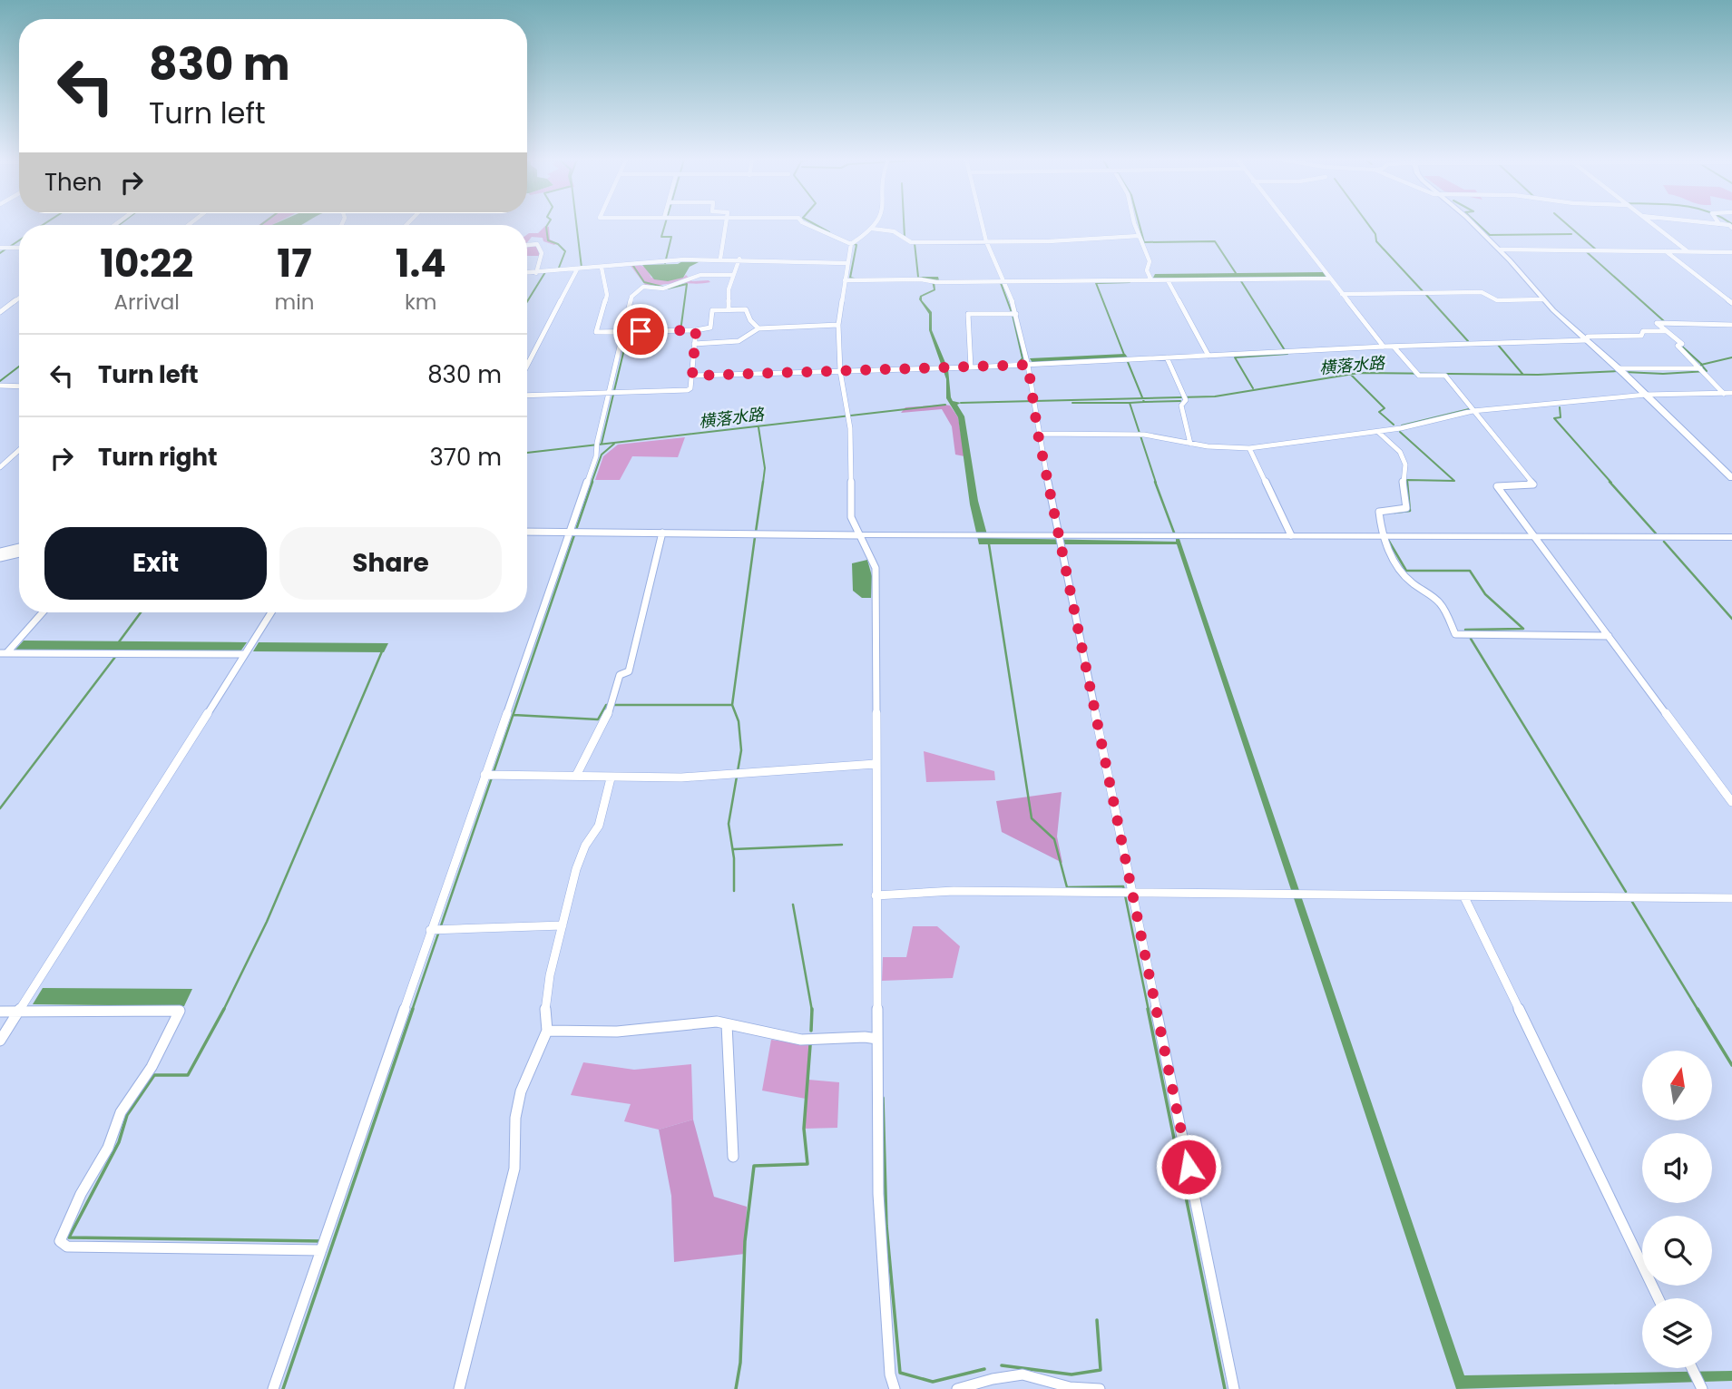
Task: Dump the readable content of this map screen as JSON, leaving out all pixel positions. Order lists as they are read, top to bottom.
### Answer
{
  "water": ["横落水路"],
  "north": "top",
  "page": {
    "turn": ["830 m", "Turn left"],
    "then": "Then",
    "eta": [
      "10:22",
      "Arrival",
      "17",
      "min",
      "1.4",
      "km"
    ],
    "list": [
      {
        "name": "Turn left",
        "value": "830 m"
      },
      {
        "name": "Turn right",
        "value": "370 m"
      }
    ],
    "buttons": ["Exit", "Share"]
  }
}
